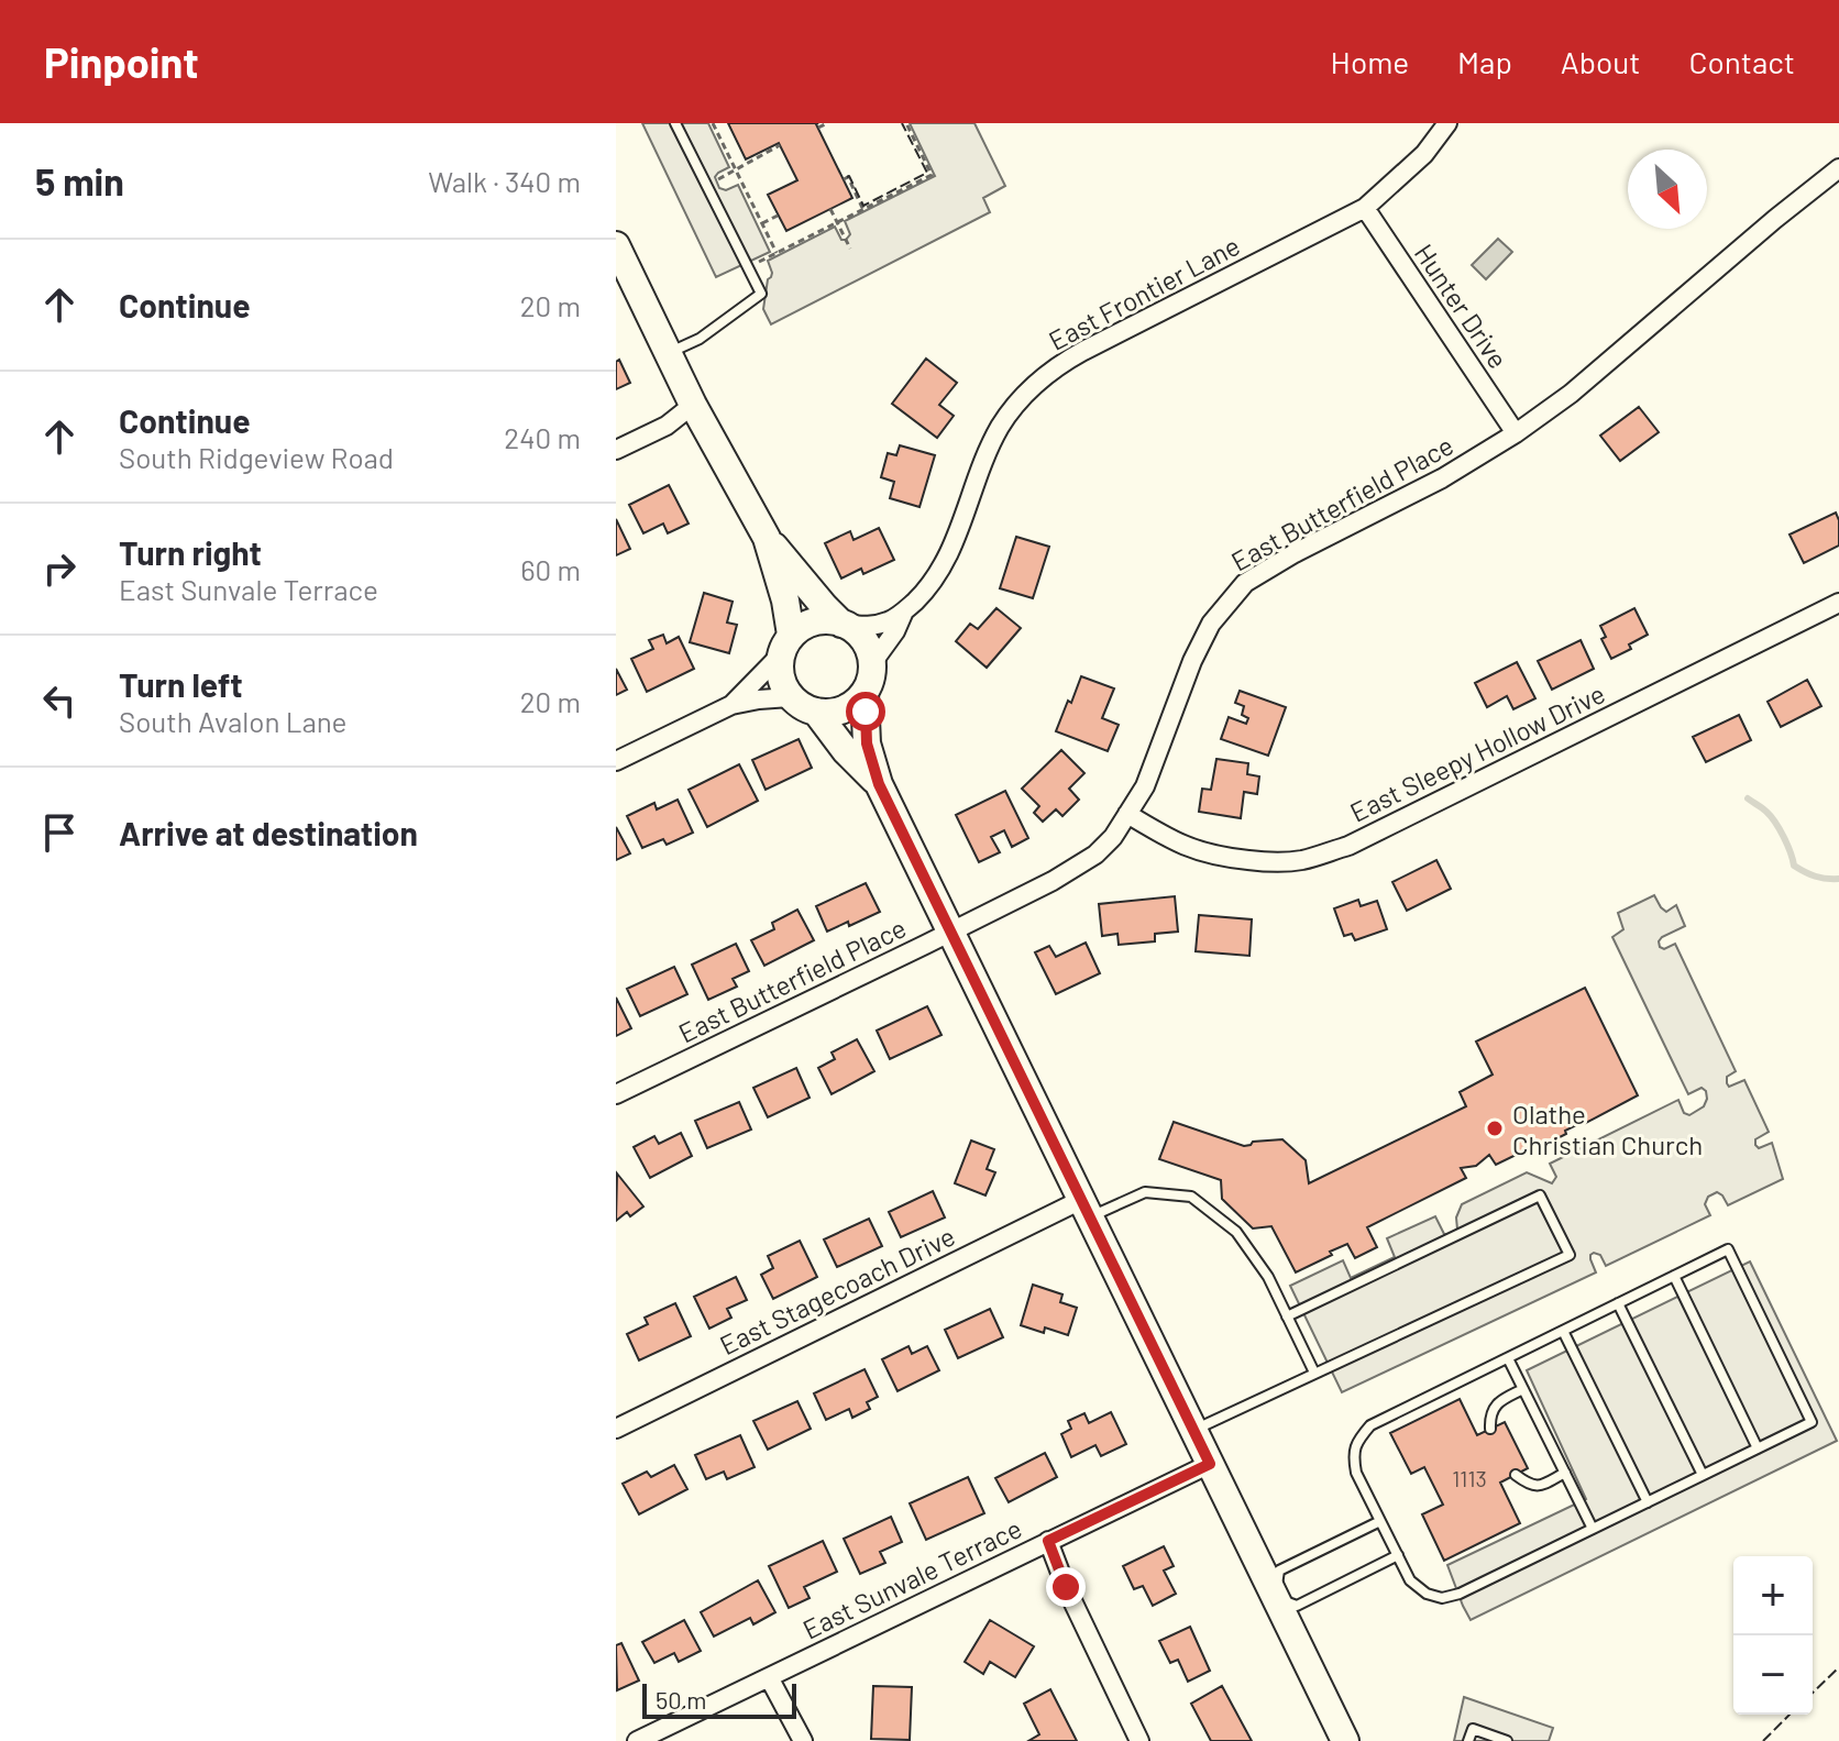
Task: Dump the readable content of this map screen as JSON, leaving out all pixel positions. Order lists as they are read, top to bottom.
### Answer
{
  "streets": {
    "street": [
      "East Frontier Lane",
      "Hunter Drive",
      "East Butterfield Place",
      "East Sleepy Hollow Drive",
      "East Stagecoach Drive",
      "East Sunvale Terrace"
    ]
  },
  "crossings": [
    ["East Frontier Lane", "Hunter Drive"],
    ["Hunter Drive", "East Butterfield Place"],
    ["East Butterfield Place", "East Sleepy Hollow Drive"]
  ],
  "places": ["Olathe Christian Church"],
  "house_numbers": ["1113"],
  "scale_bar": "50 m",
  "north": "bottom right",
  "page": {
    "header": "Pinpoint",
    "nav": [
      "Home",
      "Map",
      "About",
      "Contact"
    ],
    "heading": ["5 min", "Walk · 340 m"],
    "list": [
      ["Continue", "20 m"],
      ["Continue", "South Ridgeview Road", "240 m"],
      ["Turn right", "East Sunvale Terrace", "60 m"],
      ["Turn left", "South Avalon Lane", "20 m"],
      "Arrive at destination"
    ],
    "map_buttons": ["+", "−"],
    "scale": "50 m"
  }
}
